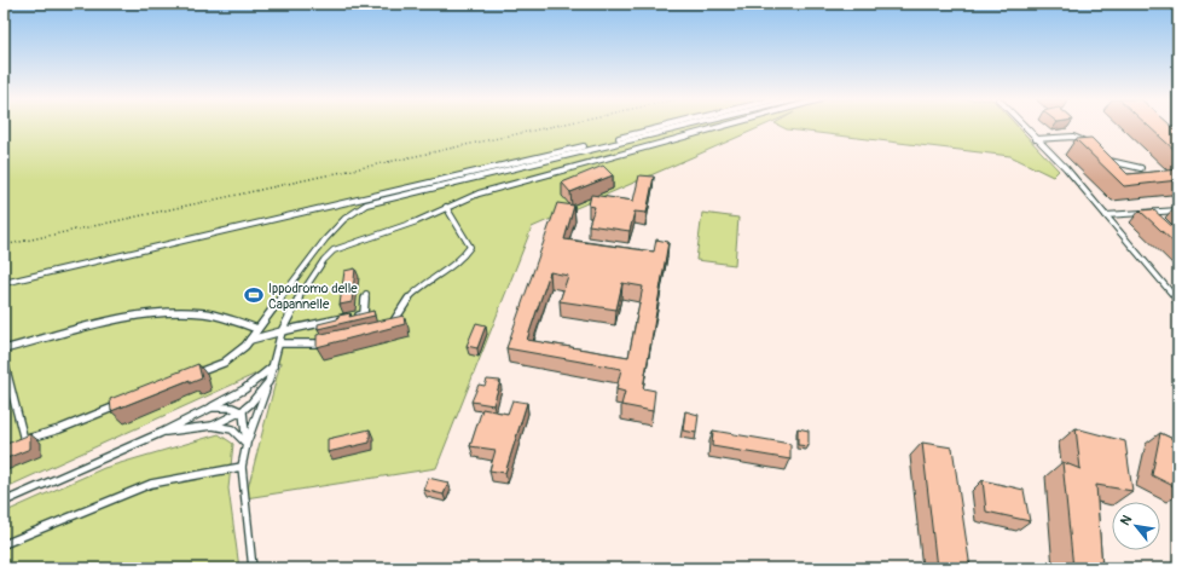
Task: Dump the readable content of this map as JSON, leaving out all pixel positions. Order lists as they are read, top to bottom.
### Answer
{
  "places": {
    "sports": ["Ippodromo delle Capannelle"]
  },
  "north": "top left"
}
